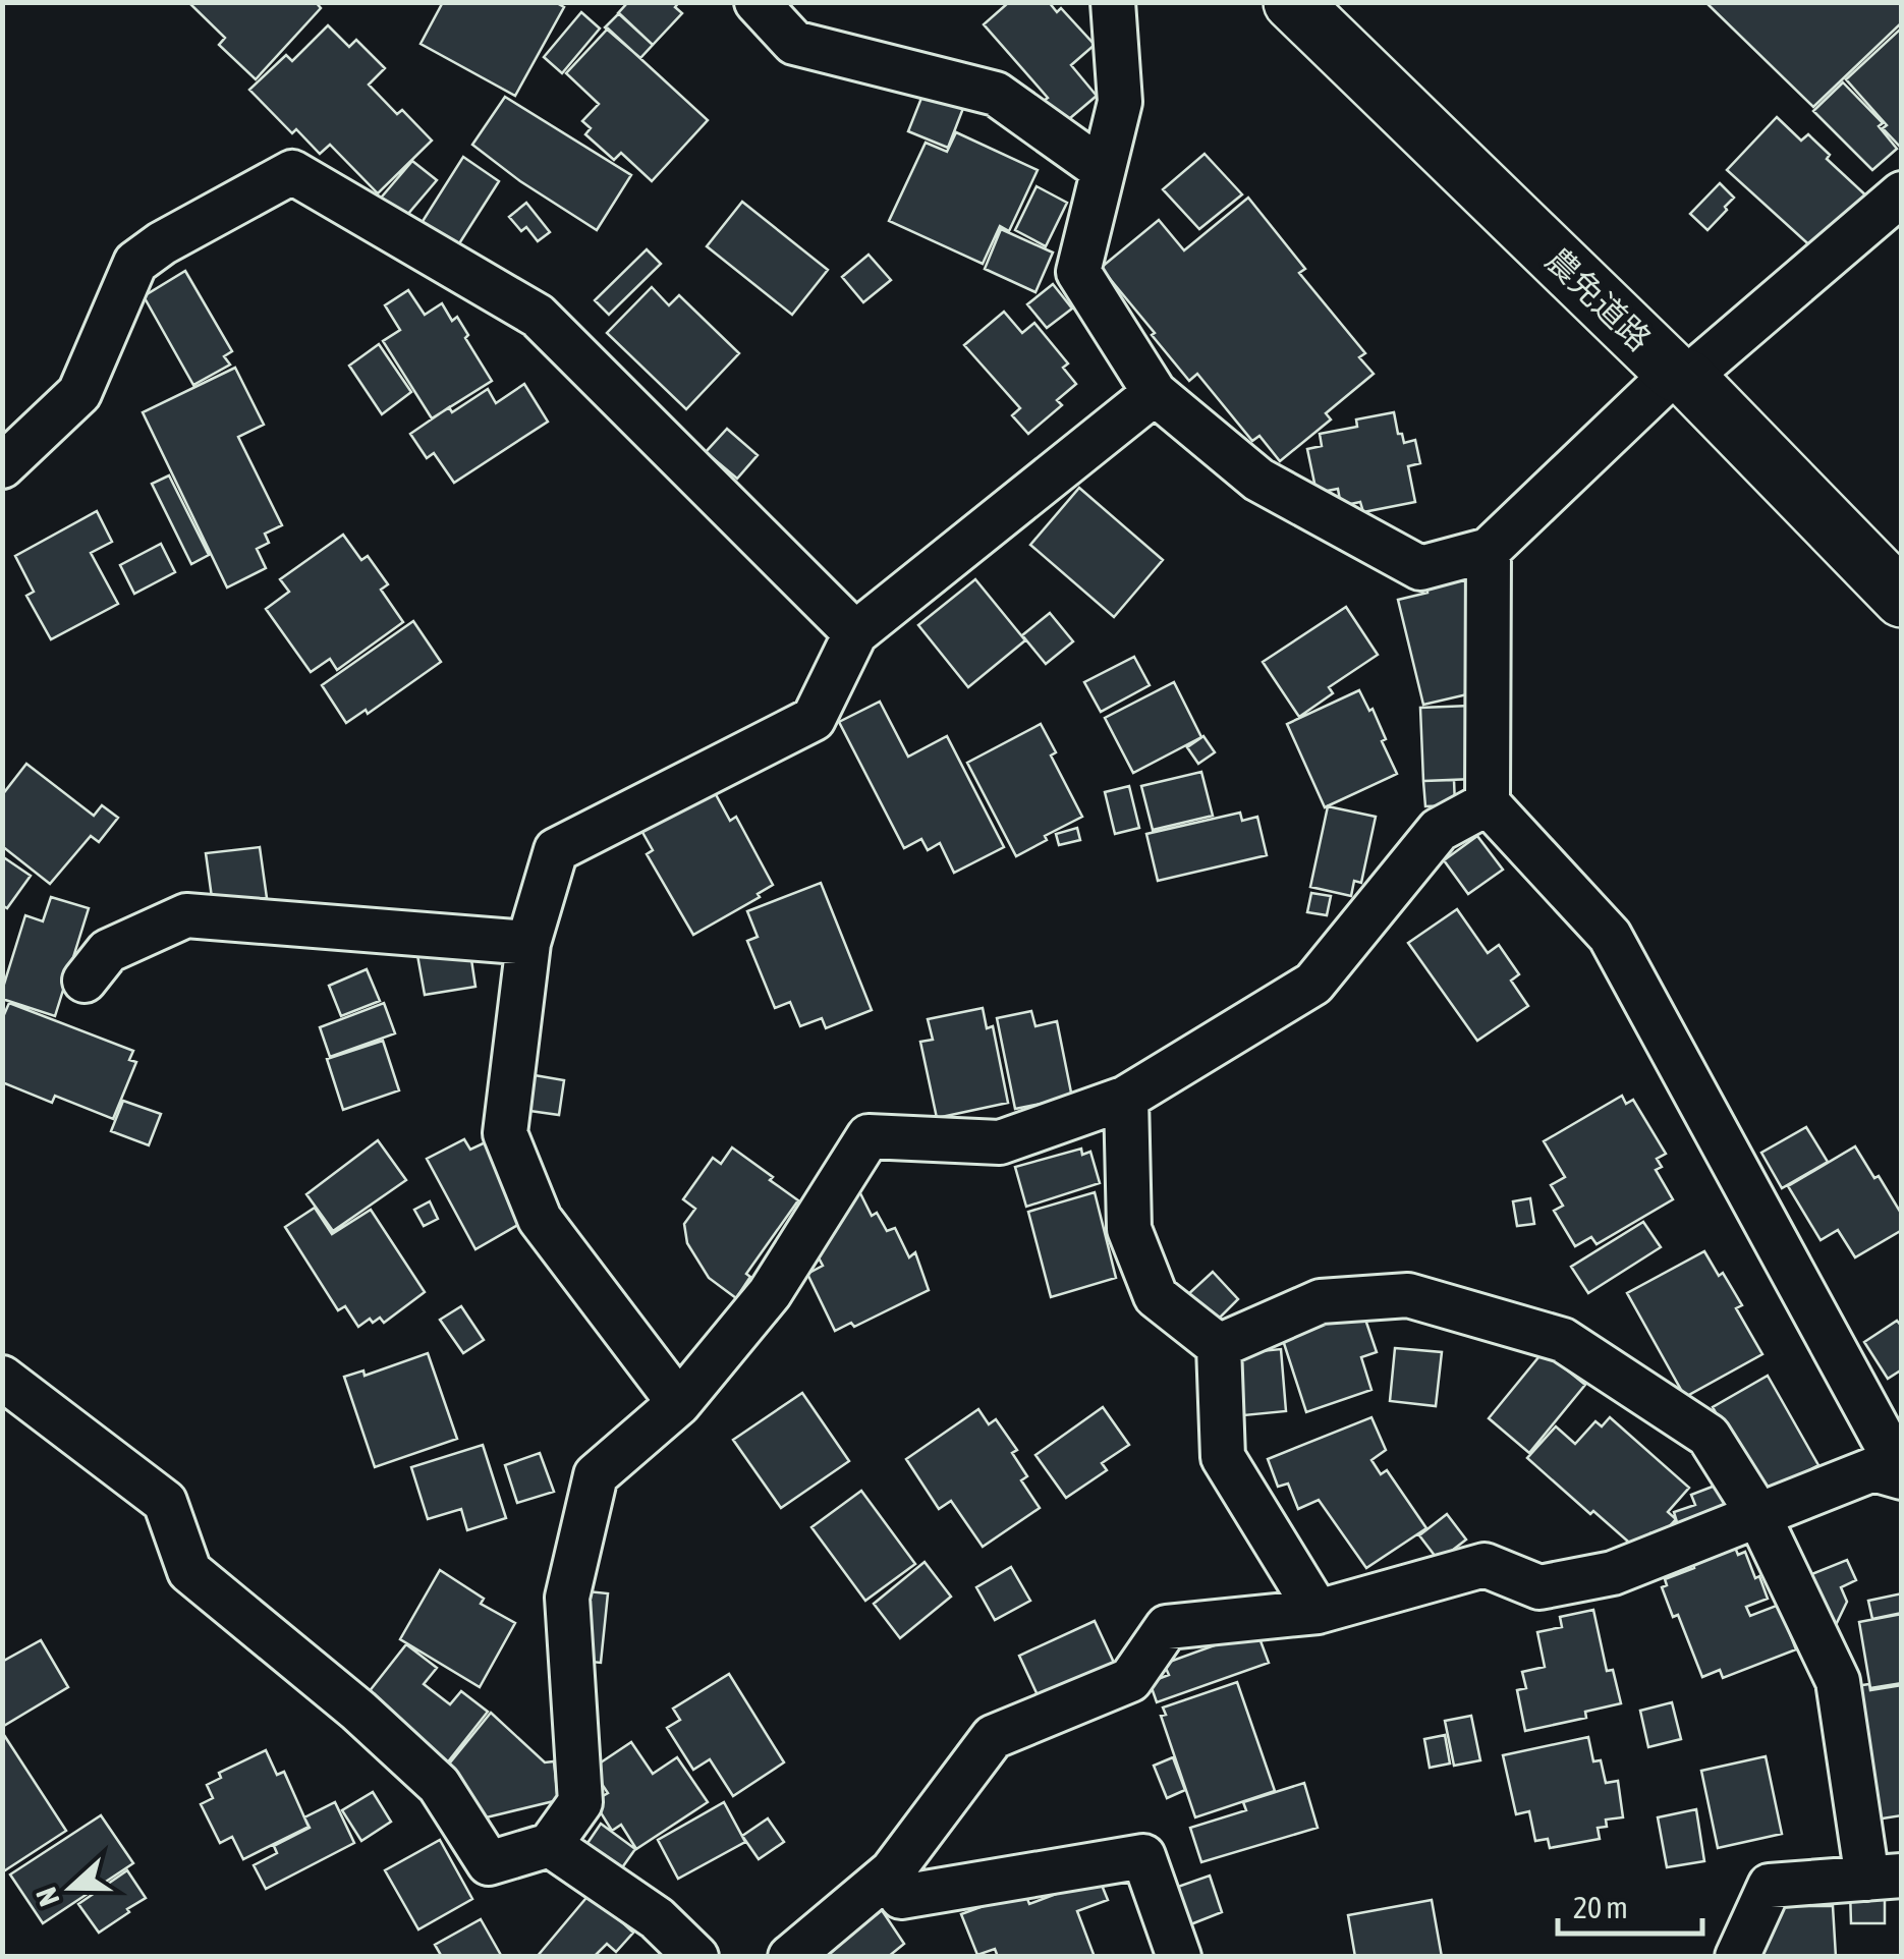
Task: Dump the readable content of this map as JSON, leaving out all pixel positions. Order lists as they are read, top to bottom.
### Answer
{
  "streets": {
    "street": ["農免道路"]
  },
  "scale_bar": "20 m",
  "north": "left"
}
